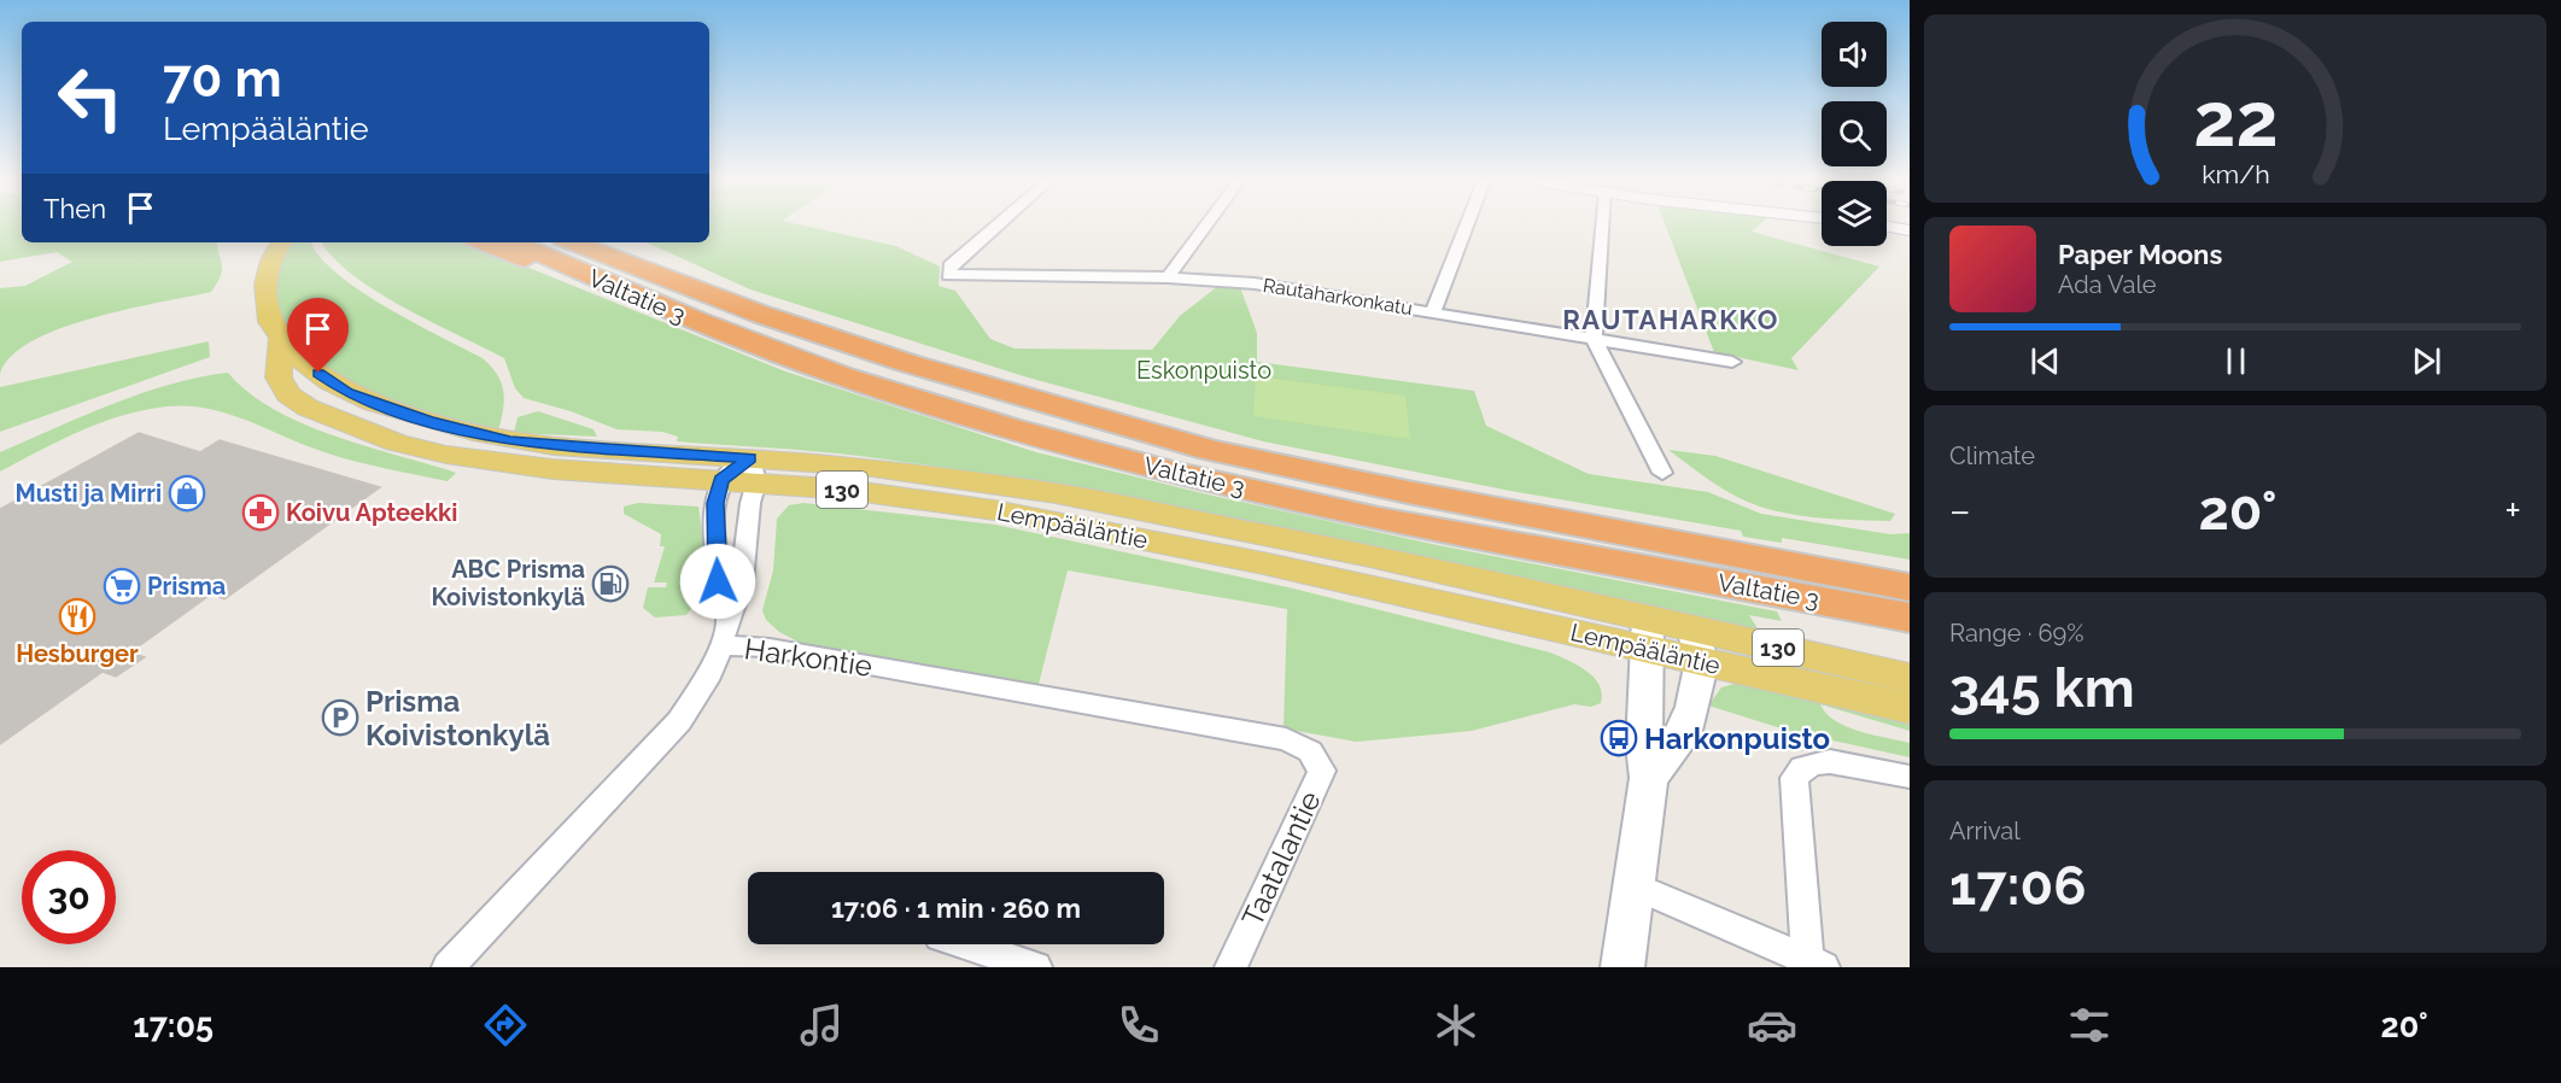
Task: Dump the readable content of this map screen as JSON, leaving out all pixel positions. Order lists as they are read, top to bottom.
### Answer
{
  "streets": {
    "highway": ["Valtatie 3"],
    "main road": ["130", "Lempääläntie"],
    "street": ["Rautaharkonkatu", "Harkontie", "Taatalantie"]
  },
  "crossings": [
    ["Harkontie", "Taatalantie"]
  ],
  "districts": ["RAUTAHARKKO"],
  "parks": ["Eskonpuisto"],
  "places": {
    "shop": ["Musti ja Mirri"],
    "pharmacy": ["Koivu Apteekki"],
    "fuel station": ["ABC Prisma Koivistonkylä"],
    "supermarket": ["Prisma"],
    "restaurant": ["Hesburger"],
    "parking": ["Prisma Koivistonkylä"],
    "bus stop": ["Harkonpuisto"]
  },
  "page": {
    "turn": ["70 m", "Lempääläntie"],
    "then": "Then",
    "song": ["Paper Moons", "Ada Vale"],
    "tile": [
      "Climate",
      ["Range · 69%", "345 km"],
      ["Arrival", "17:06"]
    ],
    "heat": ["−", "20°", "+"],
    "limit": "30",
    "trip": "17:06 · 1 min · 260 m",
    "tabs": ["17:05", "20°"],
    "gauge": ["22", "km/h"]
  }
}
